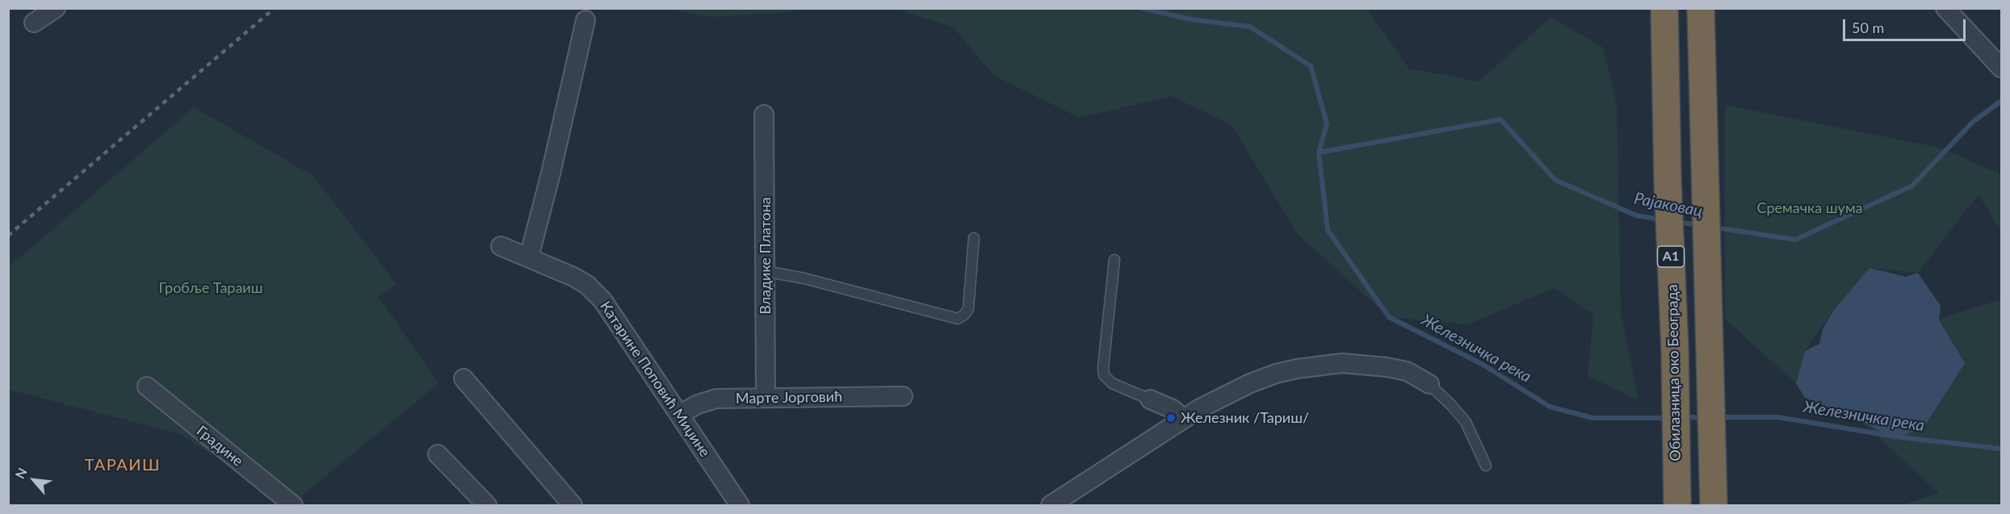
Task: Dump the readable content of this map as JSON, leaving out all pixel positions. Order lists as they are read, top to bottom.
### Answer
{
  "streets": {
    "highway": ["A1", "Обилазница око Београда"],
    "street": [
      "Владике Платона",
      "Катарине Поповић Миџине",
      "Марте Јорговић",
      "Градине"
    ]
  },
  "crossings": [
    ["Владике Платона", "Марте Јорговић"],
    ["Катарине Поповић Миџине", "Марте Јорговић"]
  ],
  "districts": ["ТАРАИШ"],
  "water": ["Рајаковац", "Железничка река"],
  "parks": ["Сремачка шума", "Гробље Тараиш"],
  "places": ["Железник /Тариш/"],
  "scale_bar": "50 m",
  "north": "top left"
}
